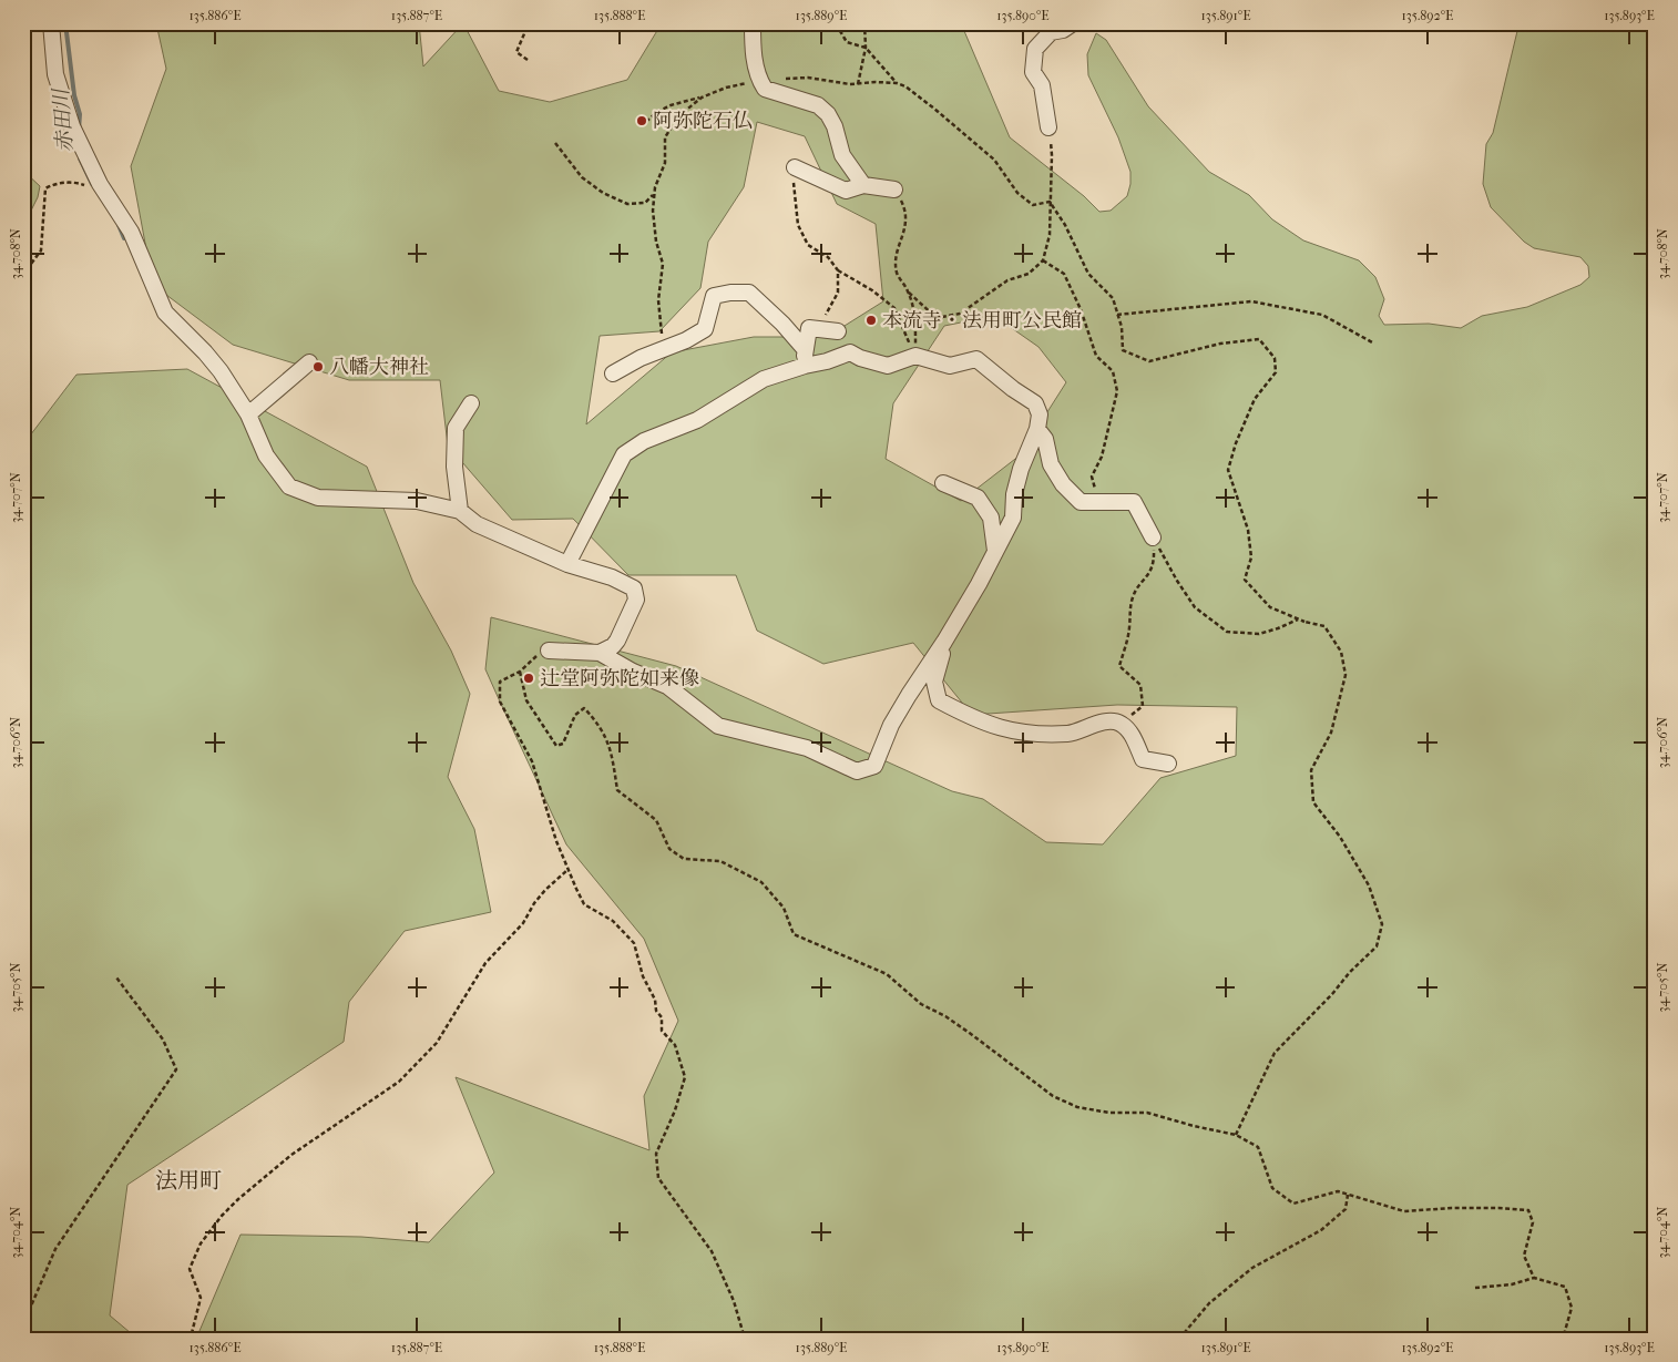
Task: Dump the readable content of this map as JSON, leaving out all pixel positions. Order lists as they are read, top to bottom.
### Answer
{
  "districts": ["法用町"],
  "water": ["赤田川"],
  "places": [
    "阿弥陀石仏",
    "本流寺・法用町公民館",
    "八幡大神社",
    "辻堂阿弥陀如来像"
  ],
  "coordinates": [
    "135.886°E",
    "135.887°E",
    "135.888°E",
    "135.889°E",
    "135.890°E",
    "135.891°E",
    "135.892°E",
    "135.893°E",
    "34.708°N",
    "34.707°N",
    "34.706°N",
    "34.705°N",
    "34.704°N"
  ]
}
